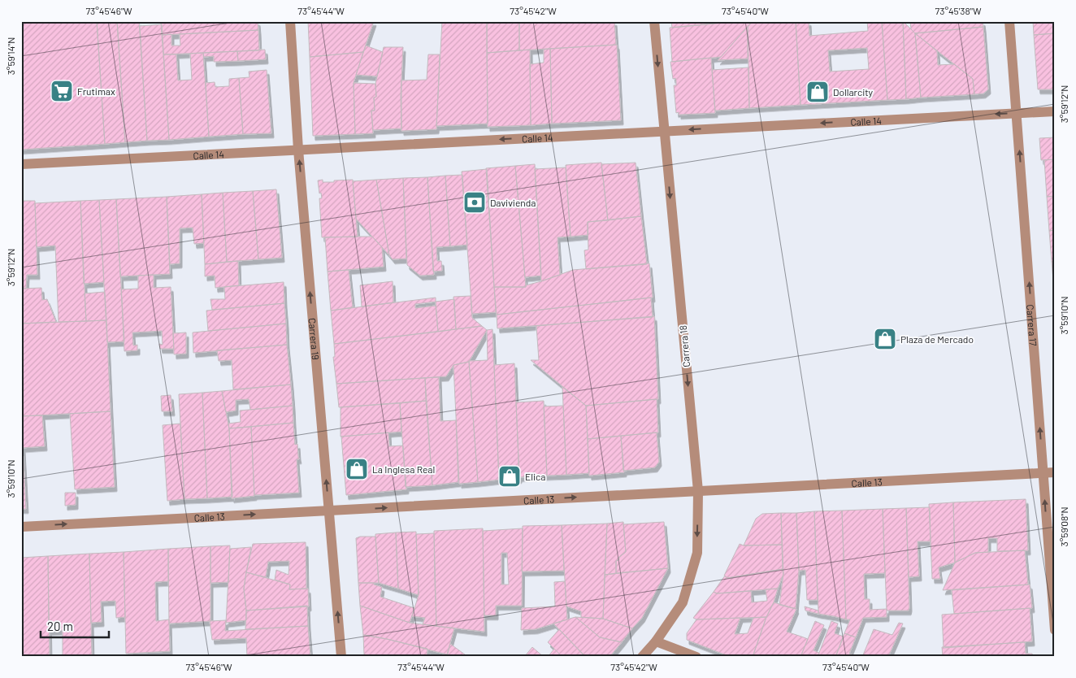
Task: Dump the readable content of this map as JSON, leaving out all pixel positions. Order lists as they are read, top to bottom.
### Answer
{
  "streets": {
    "street": [
      "Calle 14",
      "Carrera 17",
      "Carrera 19",
      "Carrera 18",
      "Calle 13"
    ]
  },
  "crossings": [
    ["Calle 14", "Carrera 17"],
    ["Calle 14", "Carrera 19"],
    ["Calle 14", "Carrera 18"],
    ["Carrera 17", "Calle 13"],
    ["Carrera 19", "Calle 13"],
    ["Carrera 18", "Calle 13"]
  ],
  "one_way": [
    "Calle 14",
    "Carrera 17",
    "Carrera 19",
    "Carrera 18",
    "Calle 13"
  ],
  "places": {
    "supermarket": ["Frutimax"],
    "shop": [
      "Dollarcity",
      "Plaza de Mercado",
      "La Inglesa Real",
      "Elica"
    ],
    "bank": ["Davivienda"]
  },
  "scale_bar": "20 m",
  "coordinates": [
    "73°45'46\"W",
    "73°45'44\"W",
    "73°45'42\"W",
    "73°45'40\"W",
    "73°45'38\"W",
    "3°59'14\"N",
    "3°59'12\"N",
    "3°59'10\"N",
    "3°59'08\"N"
  ]
}
